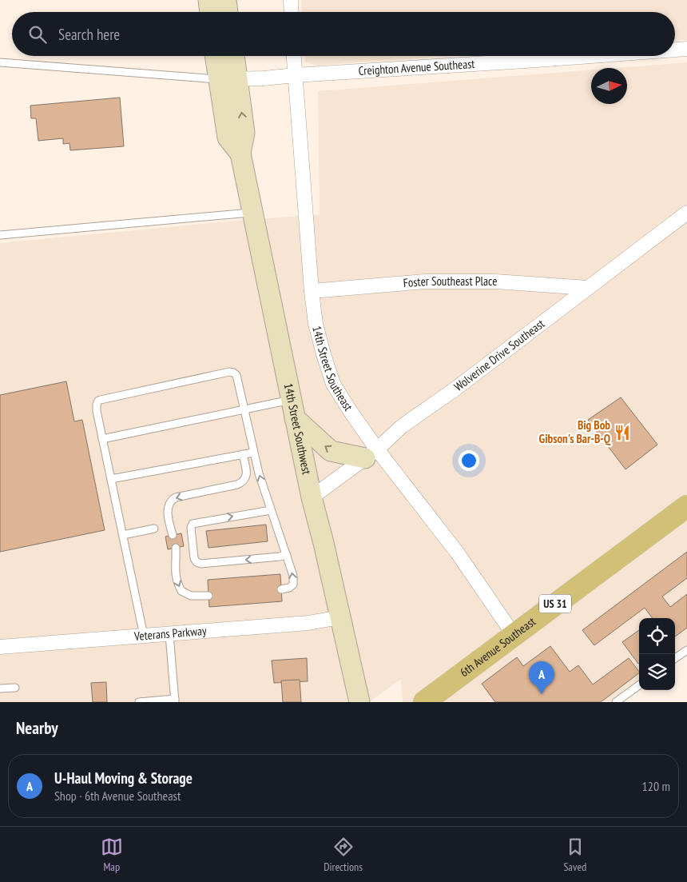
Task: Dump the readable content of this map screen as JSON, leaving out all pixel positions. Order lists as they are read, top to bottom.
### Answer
{
  "streets": {
    "main road": ["14th Street Southwest", "US 31", "6th Avenue Southeast"],
    "street": [
      "Creighton Avenue Southeast",
      "Foster Southeast Place",
      "Wolverine Drive Southeast",
      "14th Street Southeast",
      "Veterans Parkway"
    ]
  },
  "crossings": [
    ["Creighton Avenue Southeast", "14th Street Southeast"],
    ["Creighton Avenue Southeast", "14th Street Southwest"],
    ["Foster Southeast Place", "Wolverine Drive Southeast"],
    ["Foster Southeast Place", "14th Street Southeast"],
    ["Wolverine Drive Southeast", "14th Street Southeast"],
    ["Wolverine Drive Southeast", "14th Street Southwest"],
    ["14th Street Southeast", "6th Avenue Southeast"],
    ["14th Street Southwest", "Veterans Parkway"]
  ],
  "places": {
    "restaurant": ["Big Bob Gibson's Bar-B-Q"]
  },
  "north": "right",
  "page": {
    "search": "Search here",
    "pins": "A",
    "heading": "Nearby",
    "list": [
      {
        "mark": "A",
        "name": "U-Haul Moving & Storage",
        "note": "Shop · 6th Avenue Southeast",
        "value": "120 m"
      }
    ],
    "nav": ["Map", "Directions", "Saved"]
  }
}
